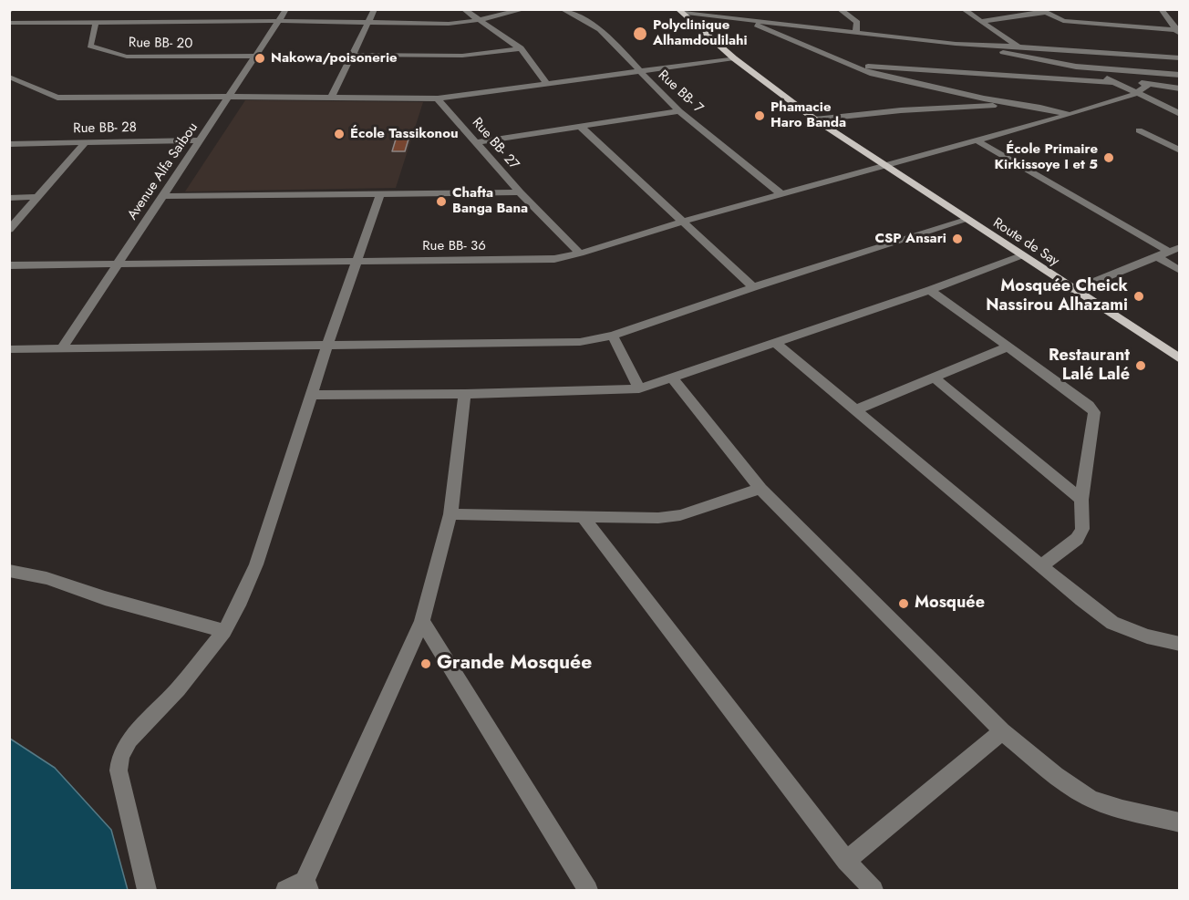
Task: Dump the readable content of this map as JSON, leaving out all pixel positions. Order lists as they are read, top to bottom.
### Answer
{
  "streets": {
    "main road": ["Route de Say"],
    "street": [
      "Rue BB- 20",
      "Rue BB- 7",
      "Rue BB- 28",
      "Rue BB- 27",
      "Avenue Alfa Saibou",
      "Rue BB- 36"
    ]
  },
  "crossings": [
    ["Rue BB- 20", "Avenue Alfa Saibou"],
    ["Rue BB- 7", "Rue BB- 36"],
    ["Rue BB- 28", "Avenue Alfa Saibou"],
    ["Rue BB- 27", "Rue BB- 36"],
    ["Avenue Alfa Saibou", "Rue BB- 36"],
    ["Route de Say", "Rue BB- 36"]
  ],
  "places": [
    "Polyclinique Alhamdoulilahi",
    "Nakowa/poisonerie",
    "Phamacie Haro Banda",
    "École Tassikonou",
    "École Primaire Kirkissoye I et 5",
    "Chafta Banga Bana",
    "CSP Ansari",
    "Mosquée Cheick Nassirou Alhazami",
    "Restaurant Lalé Lalé",
    "Mosquée",
    "Grande Mosquée"
  ]
}
